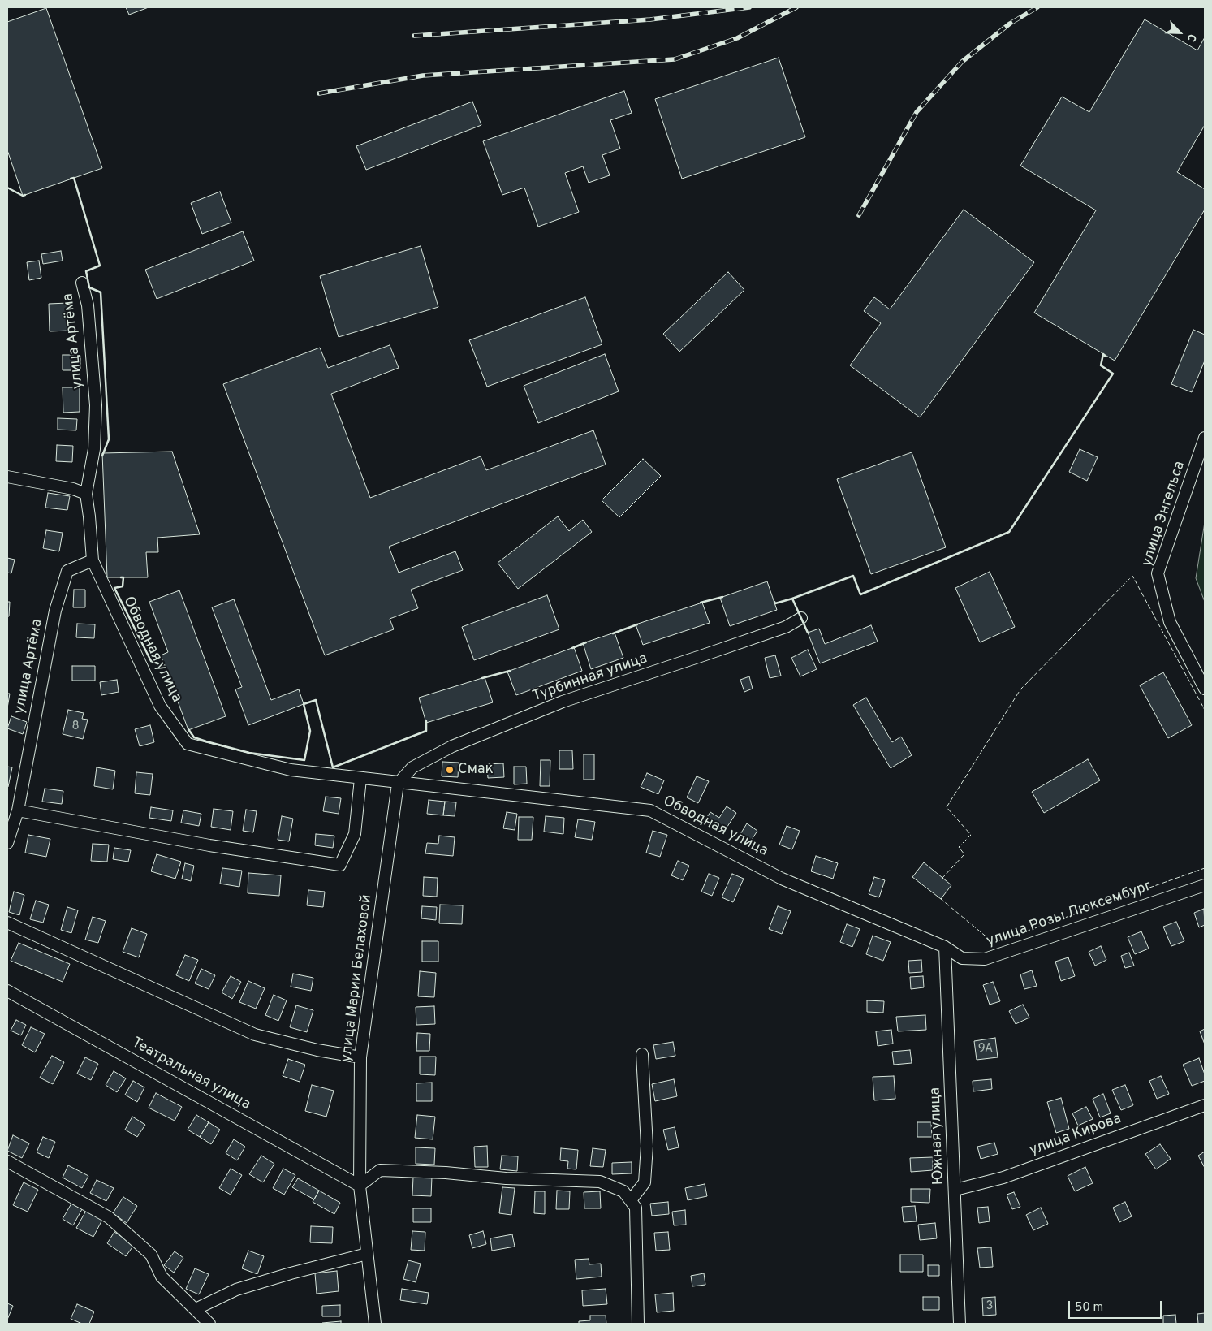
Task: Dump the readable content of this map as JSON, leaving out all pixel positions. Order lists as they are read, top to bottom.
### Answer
{
  "streets": {
    "street": [
      "улица Артёма",
      "улица Энгельса",
      "Обводная улица",
      "Турбинная улица",
      "улица Розы Люксембург",
      "улица Марии Белаховой",
      "Театральная улица",
      "улица Кирова",
      "Южная улица"
    ]
  },
  "crossings": [
    ["улица Артёма", "Обводная улица"],
    ["Обводная улица", "Турбинная улица"],
    ["Обводная улица", "улица Розы Люксембург"],
    ["Обводная улица", "улица Марии Белаховой"],
    ["Обводная улица", "Южная улица"],
    ["Турбинная улица", "улица Марии Белаховой"],
    ["улица Розы Люксембург", "Южная улица"],
    ["улица Марии Белаховой", "Театральная улица"],
    ["улица Кирова", "Южная улица"]
  ],
  "places": ["Смак"],
  "house_numbers": ["8", "9А", "3"],
  "scale_bar": "50 m",
  "north": "bottom right"
}
